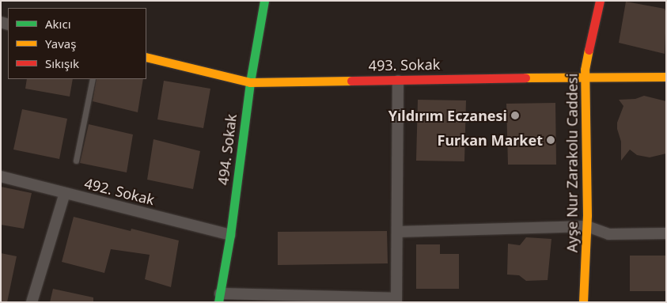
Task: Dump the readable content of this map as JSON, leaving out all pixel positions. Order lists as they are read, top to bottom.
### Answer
{
  "streets": {
    "street": [
      "493. Sokak",
      "494. Sokak",
      "Ayşe Nur Zarakolu Caddesi",
      "492. Sokak"
    ]
  },
  "crossings": [
    ["493. Sokak", "494. Sokak"],
    ["493. Sokak", "Ayşe Nur Zarakolu Caddesi"],
    ["494. Sokak", "492. Sokak"]
  ],
  "places": ["Yıldırım Eczanesi", "Furkan Market"],
  "legend": ["Akıcı", "Yavaş", "Sıkışık"]
}
